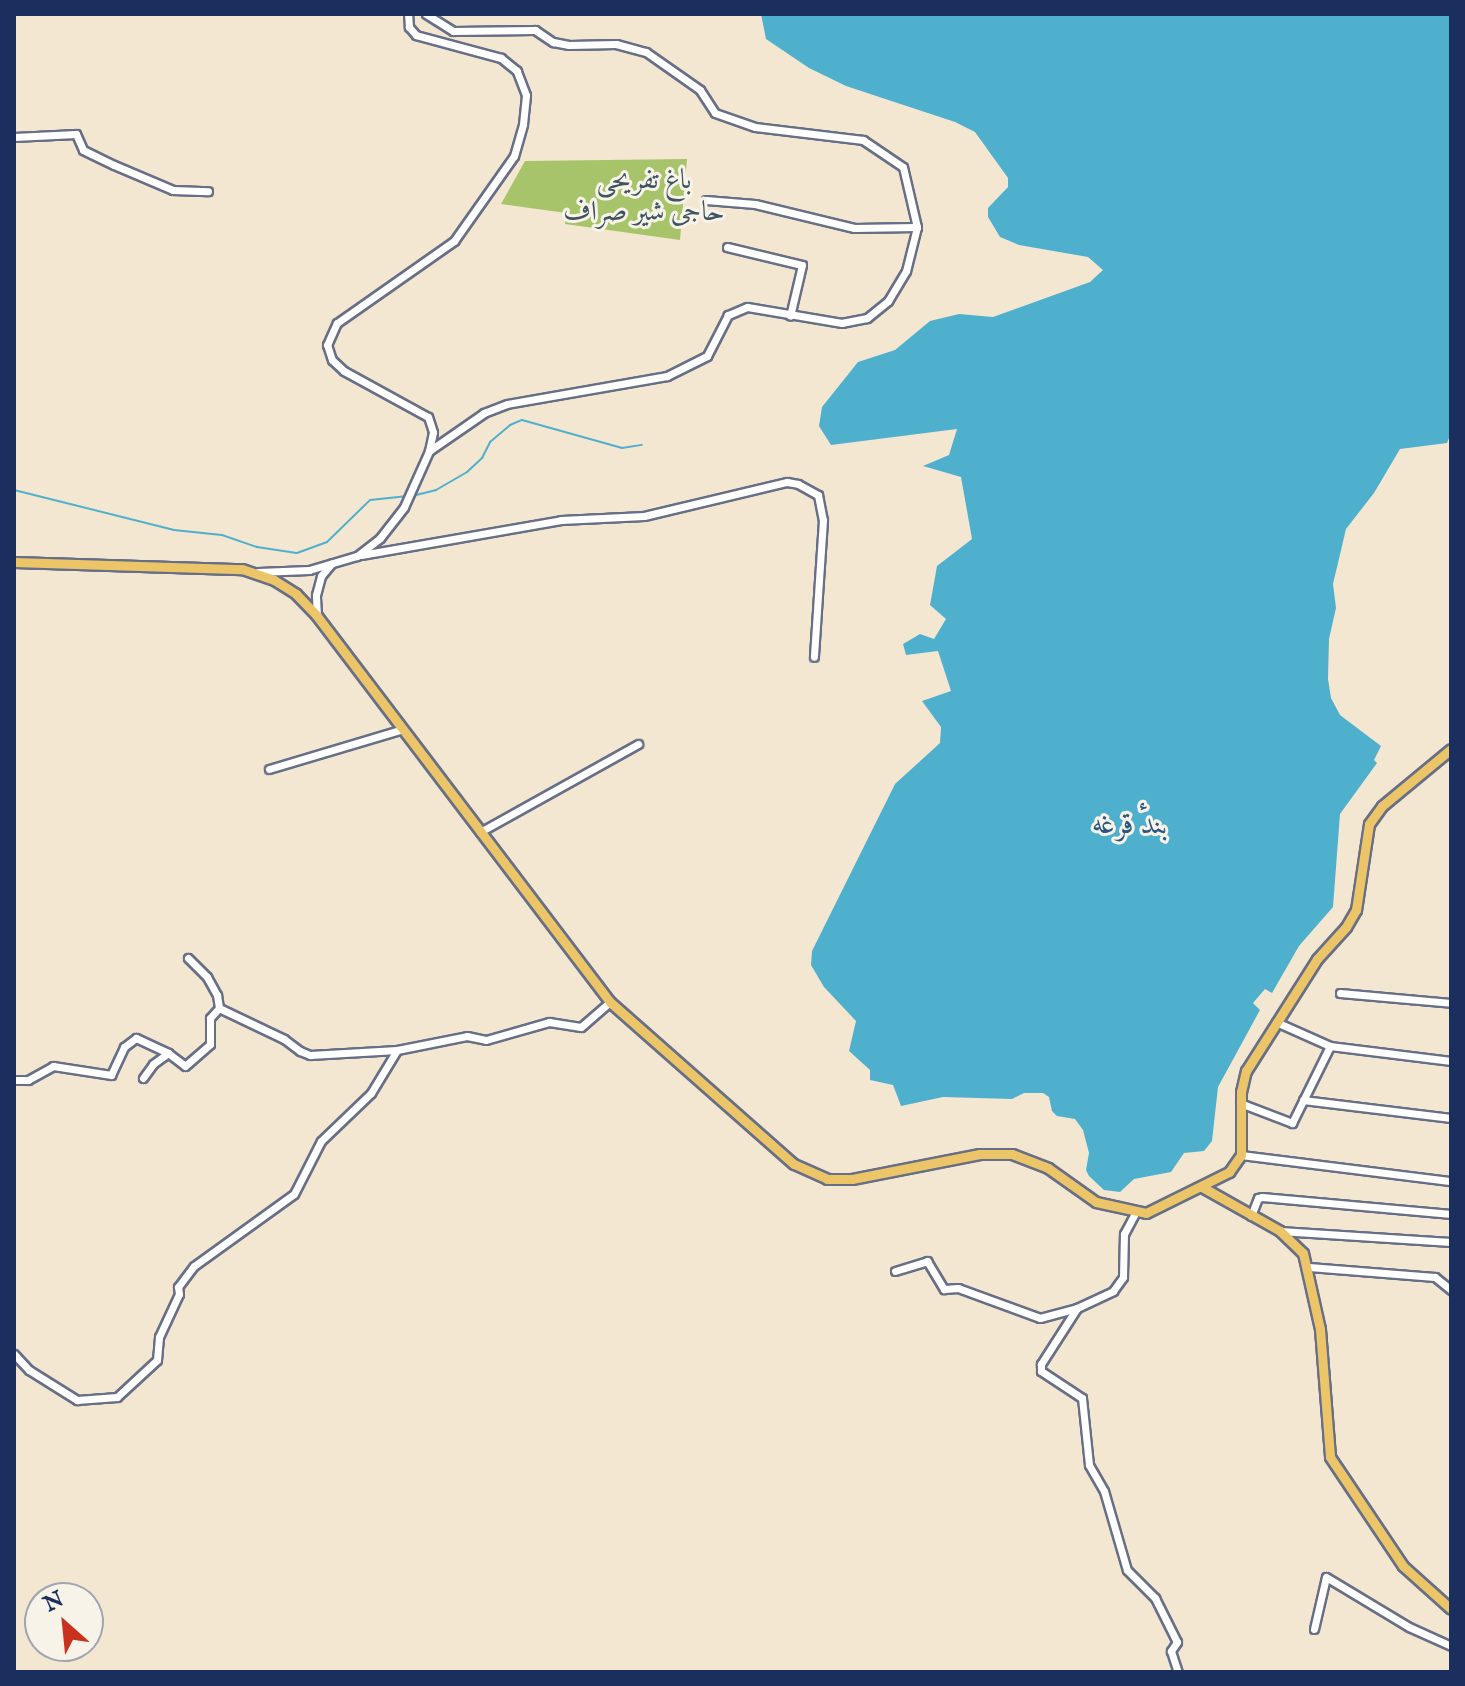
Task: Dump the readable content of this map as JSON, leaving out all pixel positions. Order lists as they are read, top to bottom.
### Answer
{
  "water": ["بندٔ قرغه"],
  "parks": ["باغ تفریحی حاجی شیر صراف"],
  "north": "top left"
}
